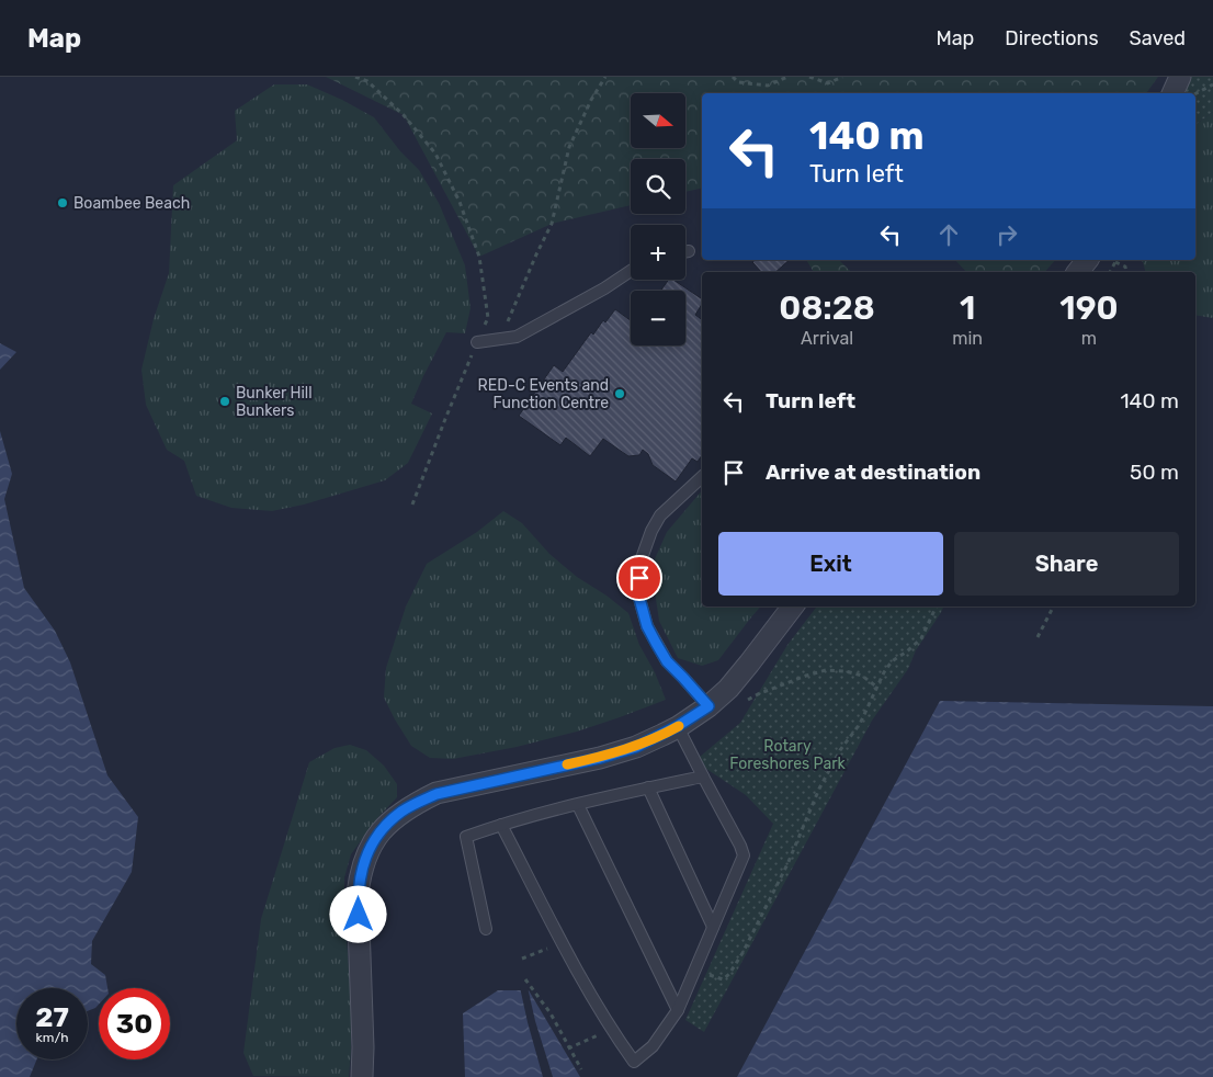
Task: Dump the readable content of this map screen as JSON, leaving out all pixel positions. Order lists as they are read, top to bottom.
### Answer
{
  "parks": ["Rotary Foreshores Park"],
  "places": ["Boambee Beach", "RED-C Events and Function Centre", "Bunker Hill Bunkers"],
  "north": "right",
  "page": {
    "header": "Map",
    "nav": ["Map", "Directions", "Saved"],
    "map_buttons": ["+", "−"],
    "turn": ["140 m", "Turn left"],
    "eta": [
      "08:28",
      "Arrival",
      "1",
      "min",
      "190",
      "m"
    ],
    "list": [
      {
        "name": "Turn left",
        "value": "140 m"
      },
      {
        "name": "Arrive at destination",
        "value": "50 m"
      }
    ],
    "buttons": ["Exit", "Share"],
    "speed": "27 km/h",
    "limit": "30"
  }
}
